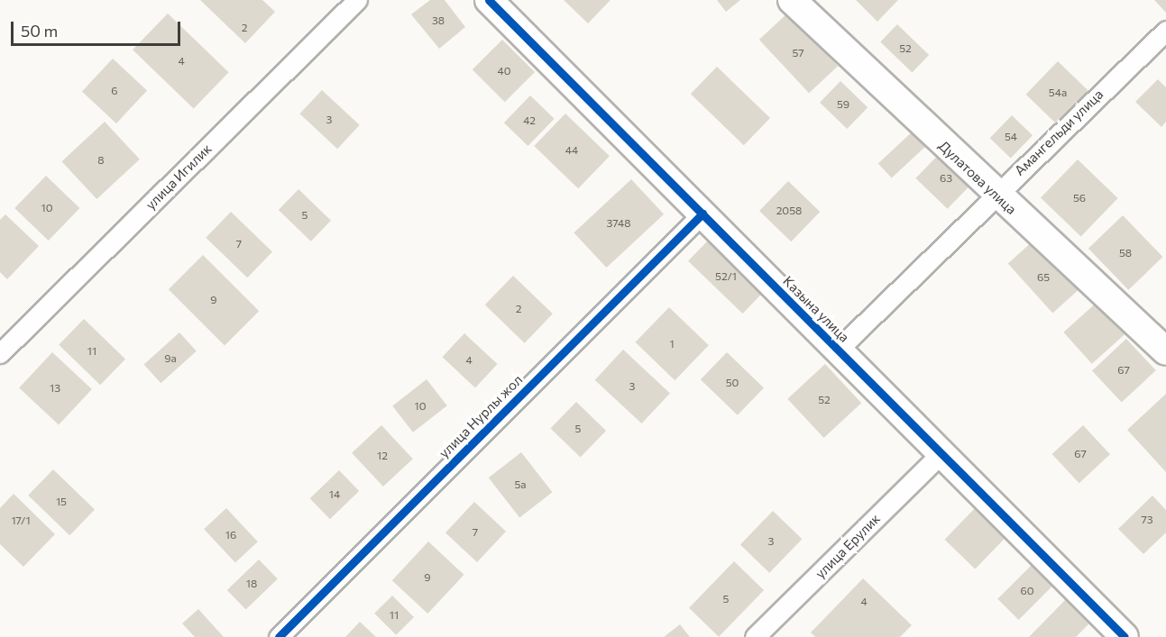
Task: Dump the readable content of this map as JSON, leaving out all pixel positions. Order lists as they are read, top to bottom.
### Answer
{
  "streets": {
    "street": [
      "Амангельди улица",
      "улица Игилик",
      "Дулатова улица",
      "Казына улица",
      "улица Нурлы жол",
      "улица Ерулик"
    ]
  },
  "crossings": [
    ["Амангельди улица", "Дулатова улица"],
    ["Амангельди улица", "Казына улица"],
    ["Казына улица", "улица Нурлы жол"],
    ["Казына улица", "улица Ерулик"]
  ],
  "house_numbers": [
    "38",
    "2",
    "52",
    "57",
    "4",
    "40",
    "6",
    "54а",
    "59",
    "3",
    "42",
    "54",
    "44",
    "8",
    "63",
    "56",
    "10",
    "2058",
    "5",
    "3748",
    "7",
    "58",
    "52/1",
    "65",
    "9",
    "2",
    "1",
    "11",
    "9а",
    "4",
    "67",
    "50",
    "3",
    "13",
    "52",
    "10",
    "5",
    "67",
    "12",
    "5а",
    "14",
    "15",
    "73",
    "17/1",
    "7",
    "16",
    "3",
    "9",
    "18",
    "60",
    "5",
    "4",
    "11"
  ],
  "scale_bar": "50 m"
}
